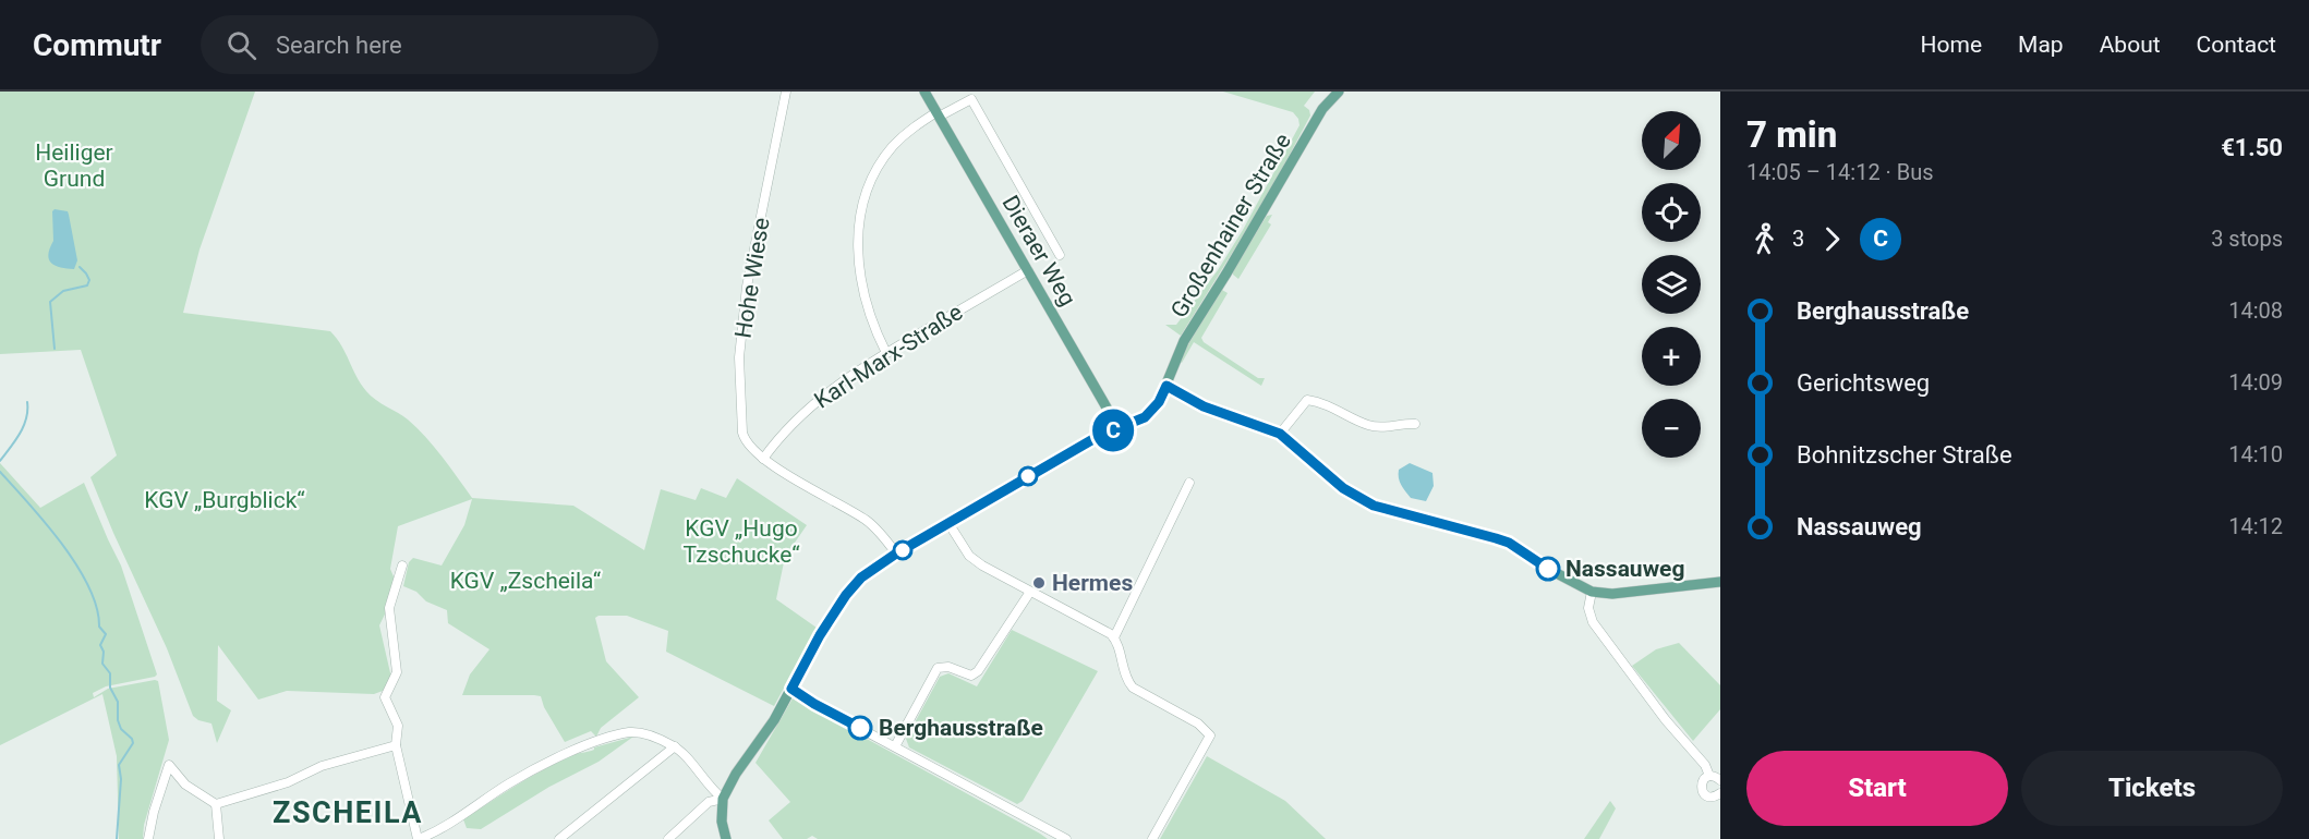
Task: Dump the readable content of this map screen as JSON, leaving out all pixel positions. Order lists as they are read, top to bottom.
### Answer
{
  "streets": {
    "main road": ["Großenhainer Straße", "Dieraer Weg"],
    "street": ["Hohe Wiese", "Karl-Marx-Straße"]
  },
  "crossings": [
    ["Großenhainer Straße", "Dieraer Weg"],
    ["Dieraer Weg", "Karl-Marx-Straße"],
    ["Hohe Wiese", "Karl-Marx-Straße"]
  ],
  "districts": ["ZSCHEILA"],
  "parks": [
    "Heiliger Grund",
    "KGV „Burgblick“",
    "KGV „Hugo Tzschucke“",
    "KGV „Zscheila“"
  ],
  "places": ["Nassauweg", "Hermes", "Berghausstraße"],
  "lines": ["bus line C"],
  "north": "top right",
  "page": {
    "header": "Commutr",
    "search": "Search here",
    "nav": [
      "Home",
      "Map",
      "About",
      "Contact"
    ],
    "on_map": "C",
    "heading": ["7 min", "14:05 – 14:12 · Bus", "€1.50"],
    "map_buttons": ["+", "−"],
    "legs": ["3", "C", "3 stops"],
    "list": [
      {
        "name": "Berghausstraße",
        "value": "14:08"
      },
      {
        "name": "Gerichtsweg",
        "value": "14:09"
      },
      {
        "name": "Bohnitzscher Straße",
        "value": "14:10"
      },
      {
        "name": "Nassauweg",
        "value": "14:12"
      }
    ],
    "buttons": ["Start", "Tickets"]
  }
}
